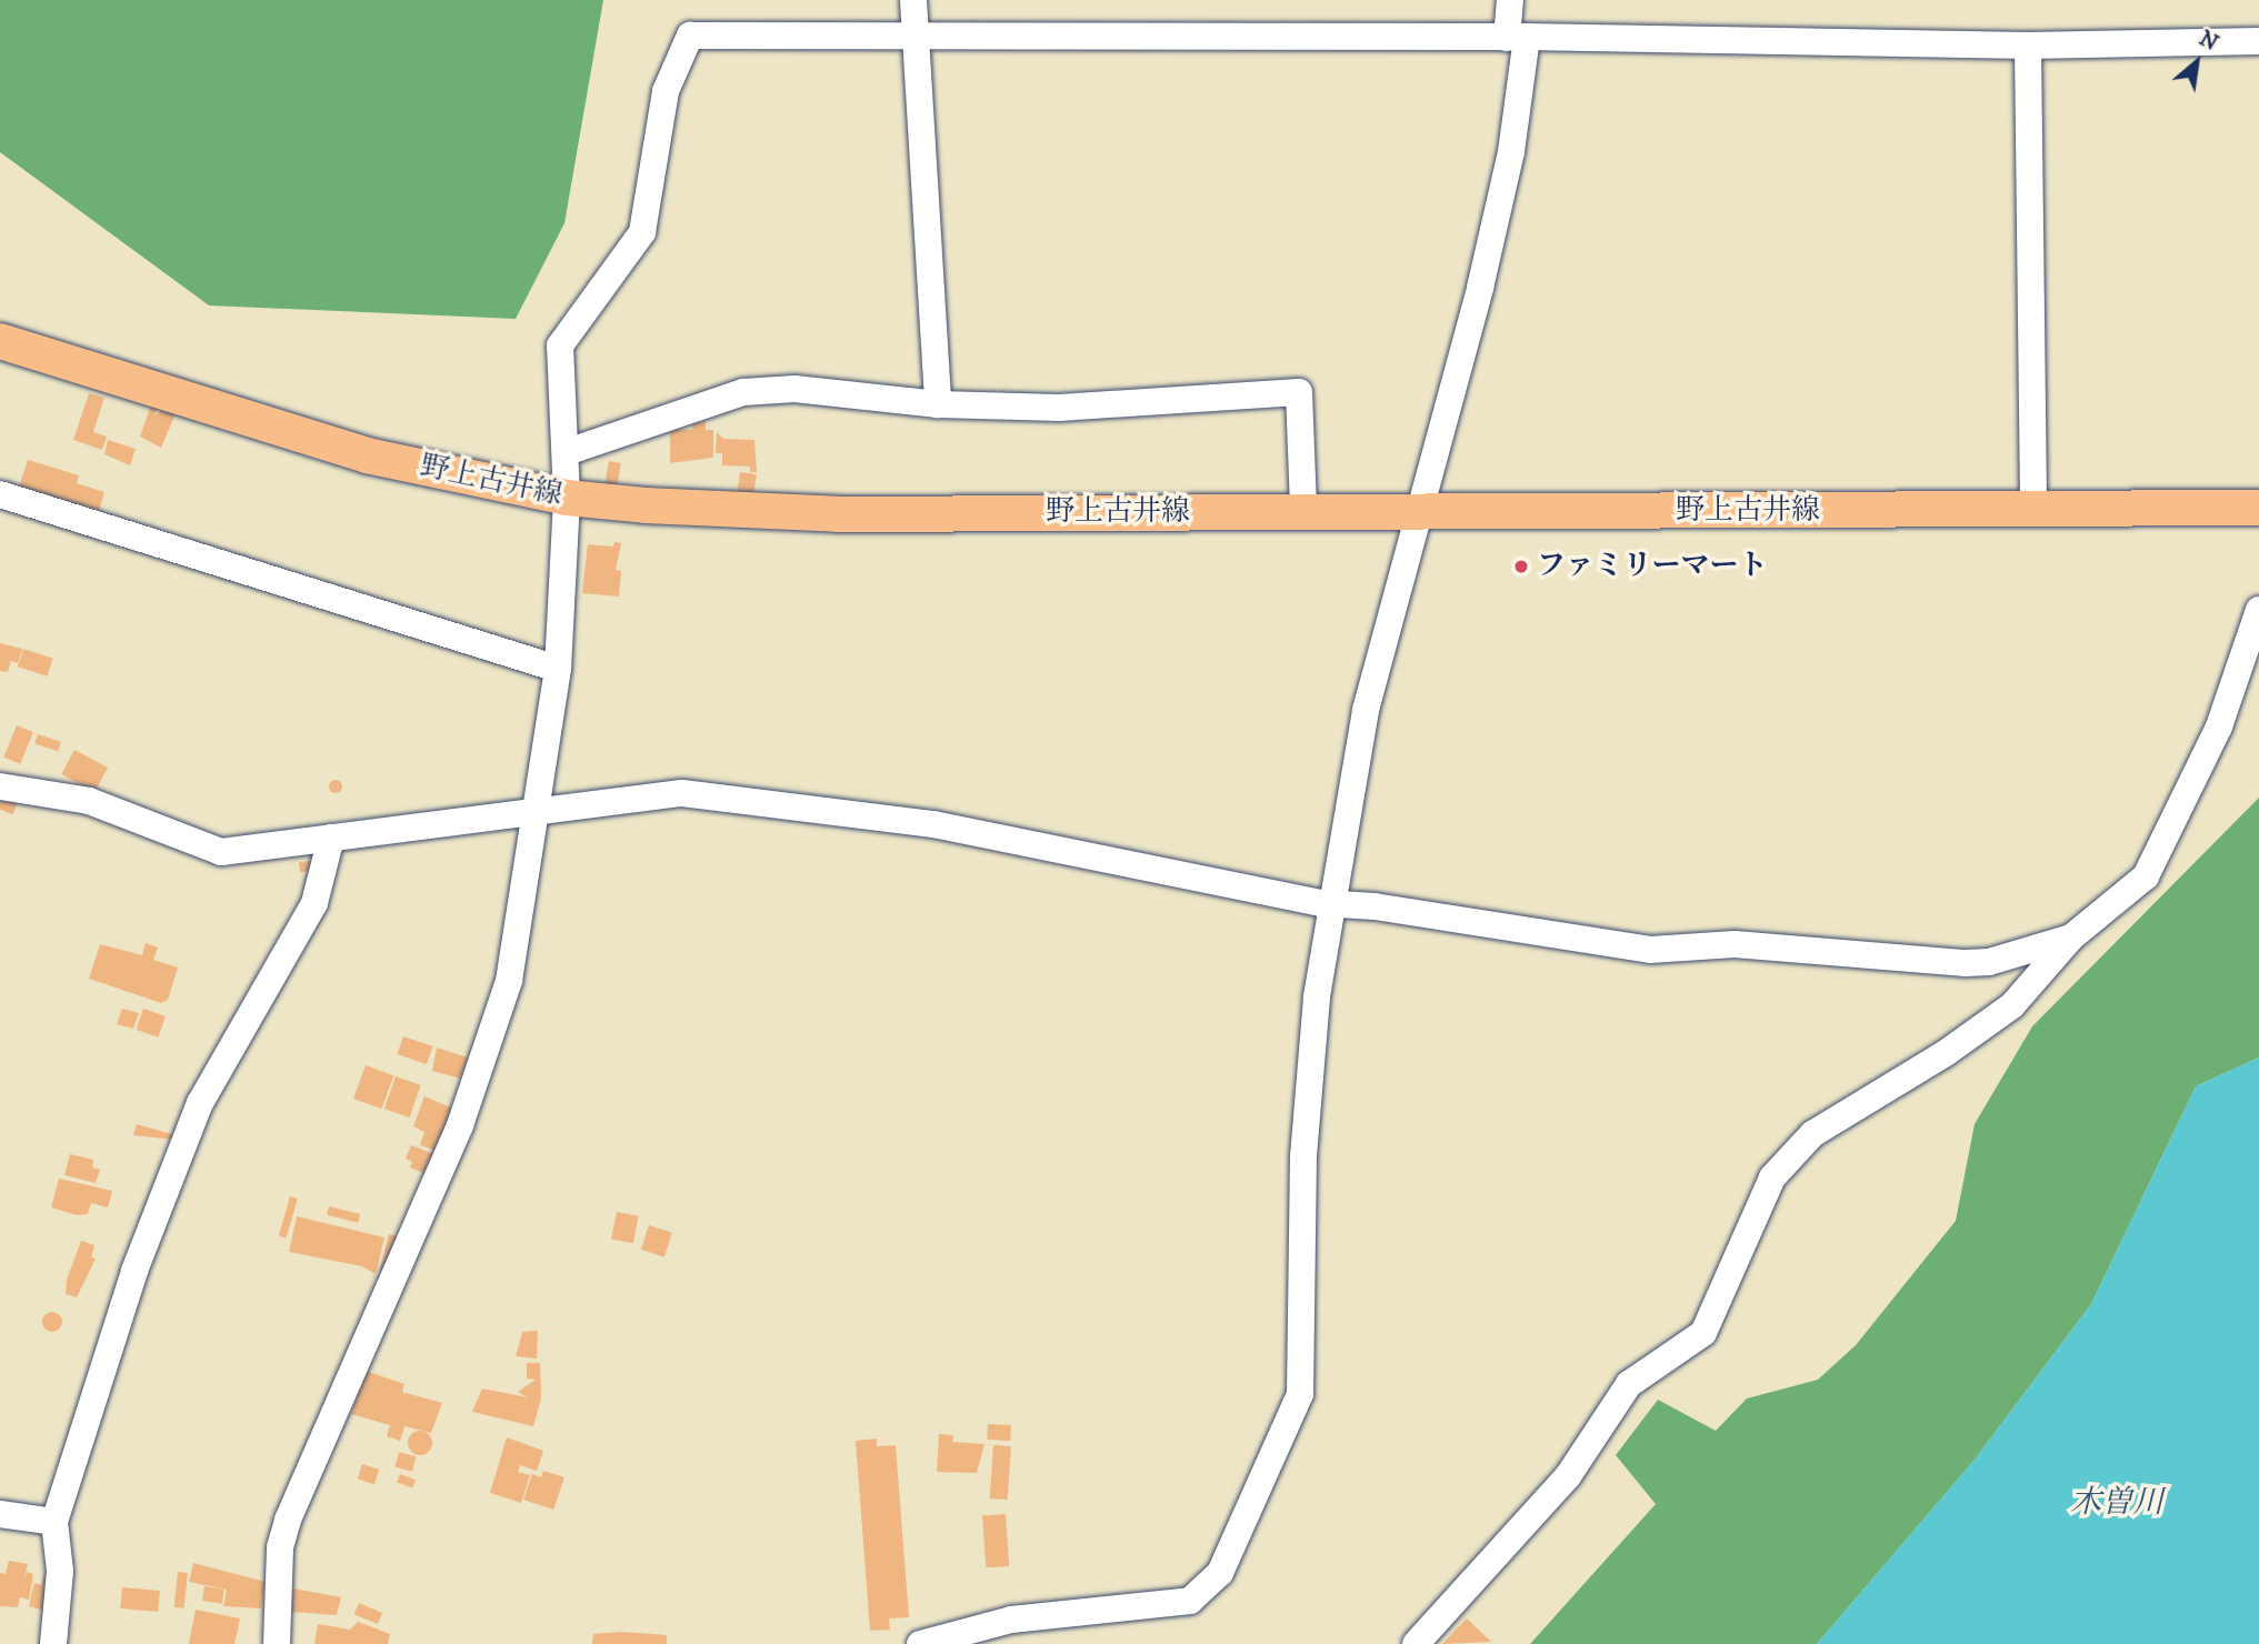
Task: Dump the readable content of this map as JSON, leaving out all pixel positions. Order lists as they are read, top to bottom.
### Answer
{
  "streets": {
    "main road": ["野上古井線"]
  },
  "water": ["木曽川"],
  "places": ["ファミリーマート"],
  "north": "top right"
}
